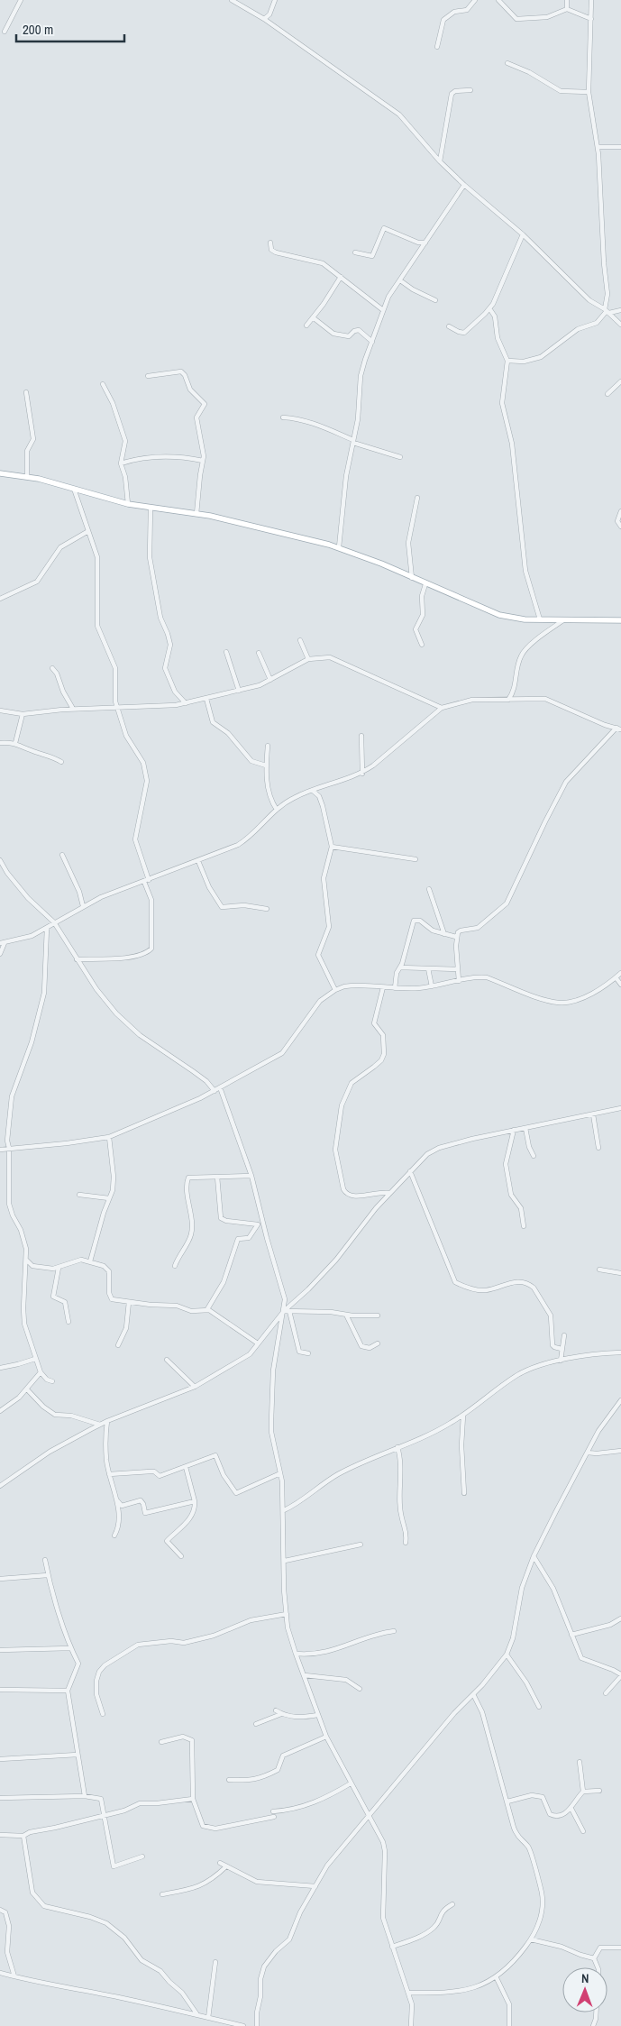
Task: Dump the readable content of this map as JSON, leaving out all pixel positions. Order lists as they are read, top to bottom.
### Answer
{
  "scale_bar": "200 m",
  "north": "top"
}
